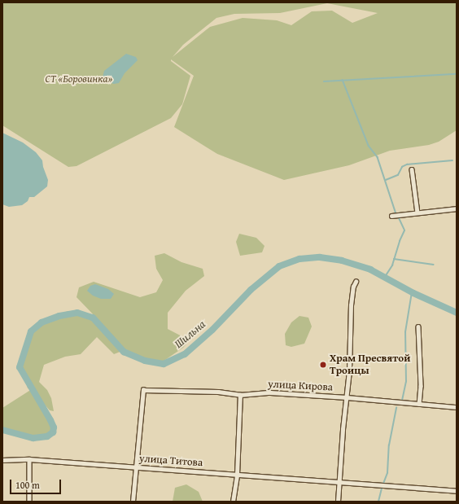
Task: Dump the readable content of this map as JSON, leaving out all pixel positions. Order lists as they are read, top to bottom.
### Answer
{
  "streets": {
    "street": ["улица Кирова", "улица Титова"]
  },
  "crossings": [
    ["улица Кирова", "улица Титова"]
  ],
  "water": ["Шильна"],
  "parks": ["СТ «Боровинка»"],
  "places": ["Храм Пресвятой Троицы"],
  "scale_bar": "100 m"
}
